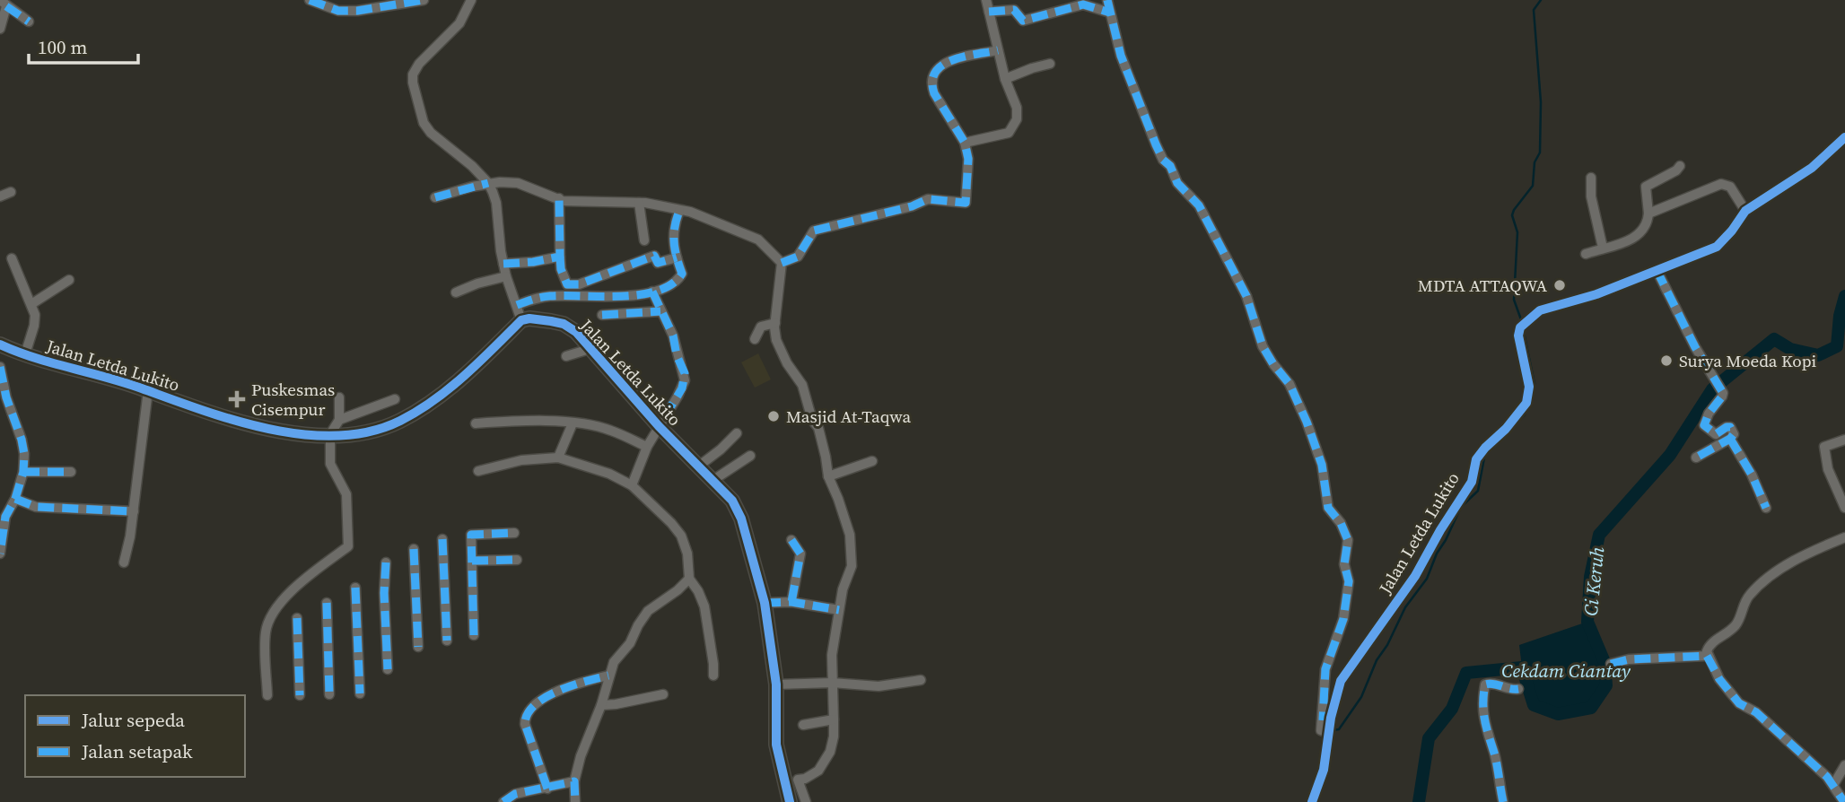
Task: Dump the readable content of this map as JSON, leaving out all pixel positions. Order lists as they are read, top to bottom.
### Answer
{
  "streets": {
    "street": ["Jalan Letda Lukito"]
  },
  "water": ["Ci Keruh", "Cekdam Ciantay"],
  "places": {
    "other": ["MDTA ATTAQWA", "Surya Moeda Kopi", "Masjid At-Taqwa"],
    "health": ["Puskesmas Cisempur"]
  },
  "legend": ["Jalur sepeda", "Jalan setapak"],
  "scale_bar": "100 m"
}
